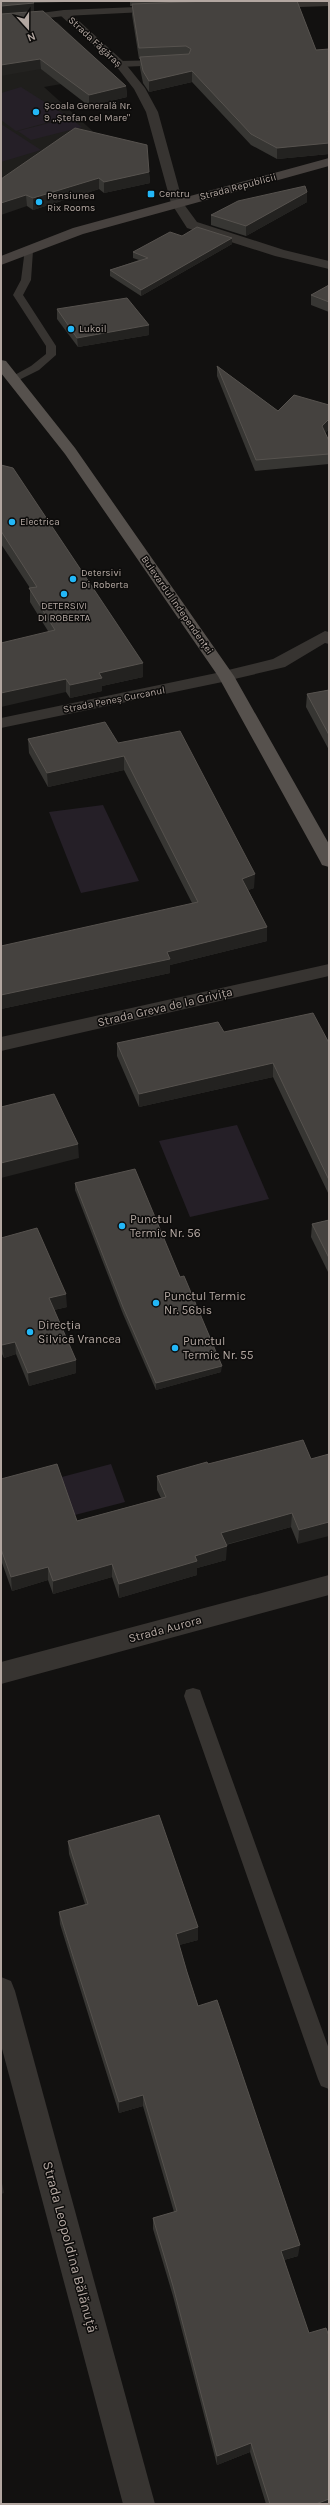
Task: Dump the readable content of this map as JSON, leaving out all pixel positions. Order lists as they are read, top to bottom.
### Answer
{
  "streets": {
    "main road": ["Strada Republicii", "Bulevardul Independenței"],
    "street": [
      "Strada Făgăraș",
      "Strada Peneș Curcanul",
      "Strada Greva de la Grivița",
      "Strada Aurora",
      "Strada Leopoldina Bălănuță"
    ]
  },
  "crossings": [
    ["Strada Făgăraș", "Strada Republicii"],
    ["Bulevardul Independenței", "Strada Peneș Curcanul"]
  ],
  "places": {
    "other": [
      "Școala Generală Nr. 9 „Ștefan cel Mare\"",
      "Pensiunea Rix Rooms",
      "Lukoil",
      "Electrica",
      "Detersivi Di Roberta",
      "DETERSIVI DI ROBERTA",
      "Punctul Termic Nr. 56",
      "Punctul Termic Nr. 56bis",
      "Direcția Silvică Vrancea",
      "Punctul Termic Nr. 55"
    ],
    "transit": ["Centru"]
  },
  "north": "bottom"
}
